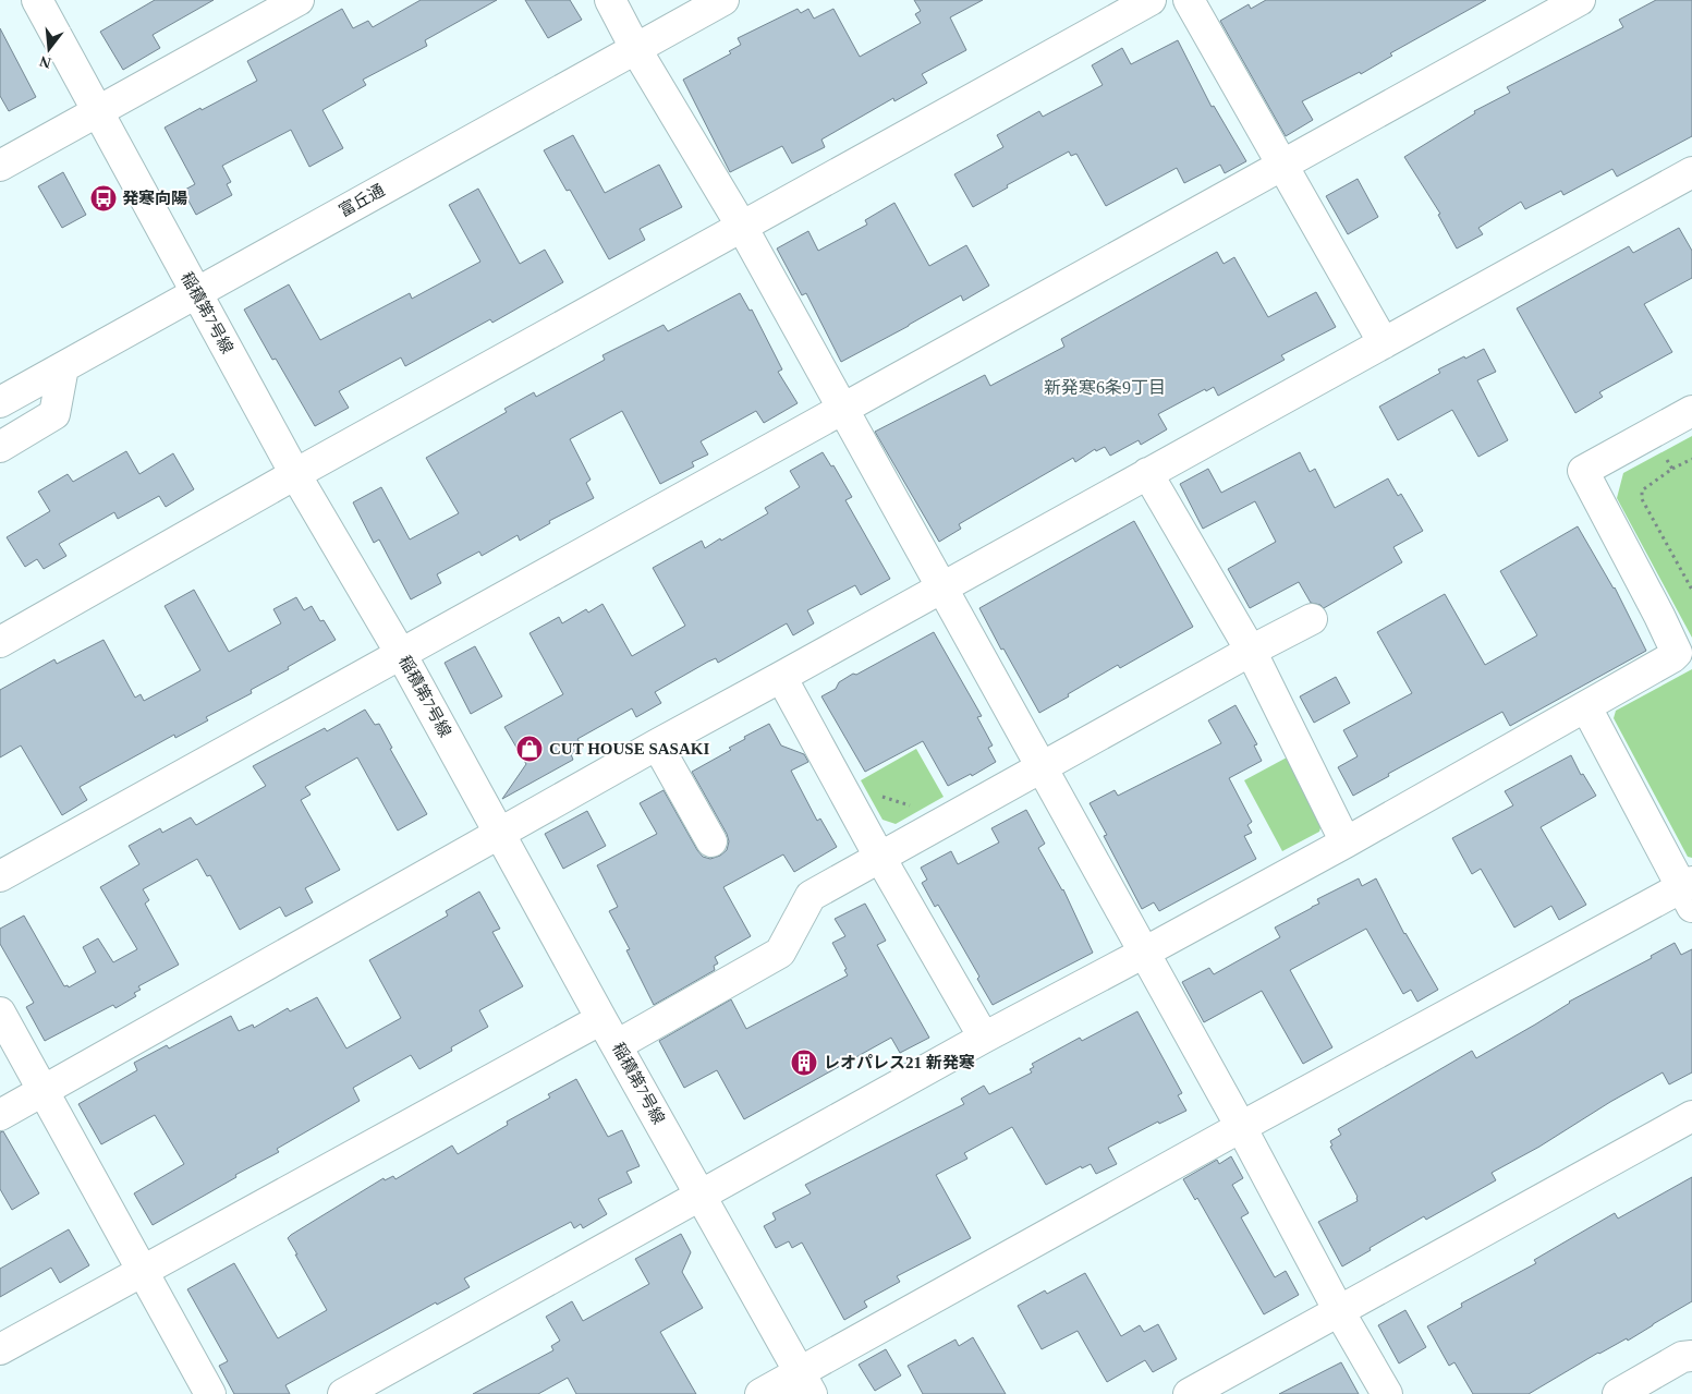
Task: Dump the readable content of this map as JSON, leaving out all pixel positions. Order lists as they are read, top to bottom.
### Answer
{
  "streets": {
    "street": ["富丘通", "稲積第7号線"]
  },
  "crossings": [
    ["富丘通", "稲積第7号線"]
  ],
  "districts": ["新発寒6条9丁目"],
  "places": {
    "bus stop": ["発寒向陽"],
    "shop": ["CUT HOUSE SASAKI"],
    "building": ["レオパレス21 新発寒"]
  },
  "north": "bottom"
}
